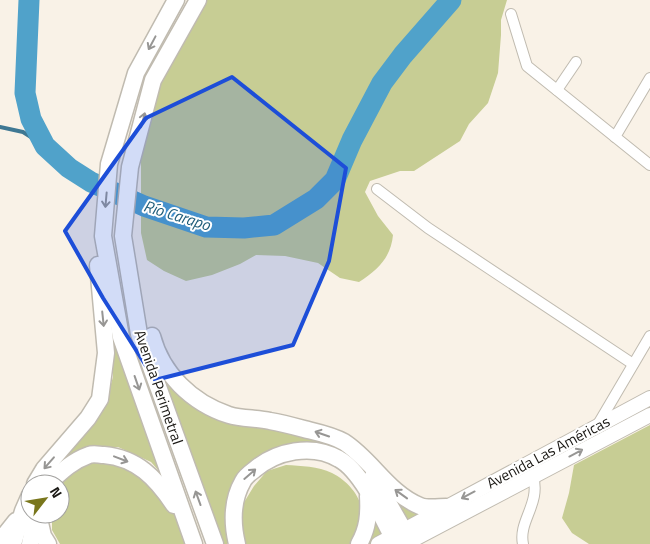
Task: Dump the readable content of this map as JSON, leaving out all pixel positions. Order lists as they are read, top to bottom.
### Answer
{
  "streets": {
    "main road": ["Avenida Perimetral", "Avenida Las Américas"]
  },
  "water": ["Río Carapo"],
  "north": "top right"
}
